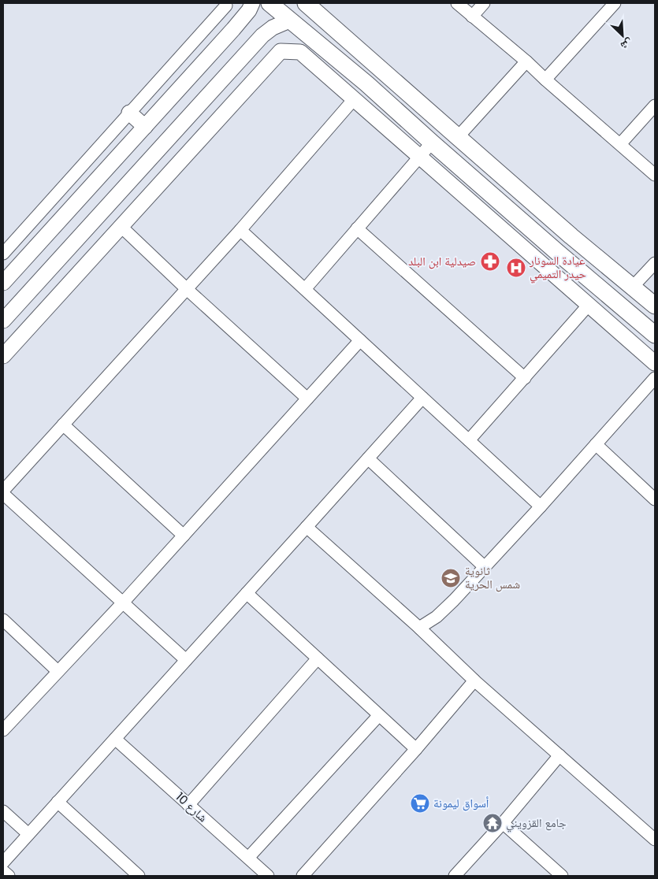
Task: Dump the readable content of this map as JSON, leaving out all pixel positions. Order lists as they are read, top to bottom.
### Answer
{
  "streets": {
    "street": ["شارع 10"]
  },
  "places": {
    "pharmacy": ["صيدلية ابن البلد"],
    "hospital": ["عيادة السونار حيدر التميمي"],
    "school or university": ["ثانوية شمس الحرية"],
    "supermarket": ["أسواق ليمونة"],
    "temple": ["جامع القزويني"]
  },
  "north": "bottom right"
}
